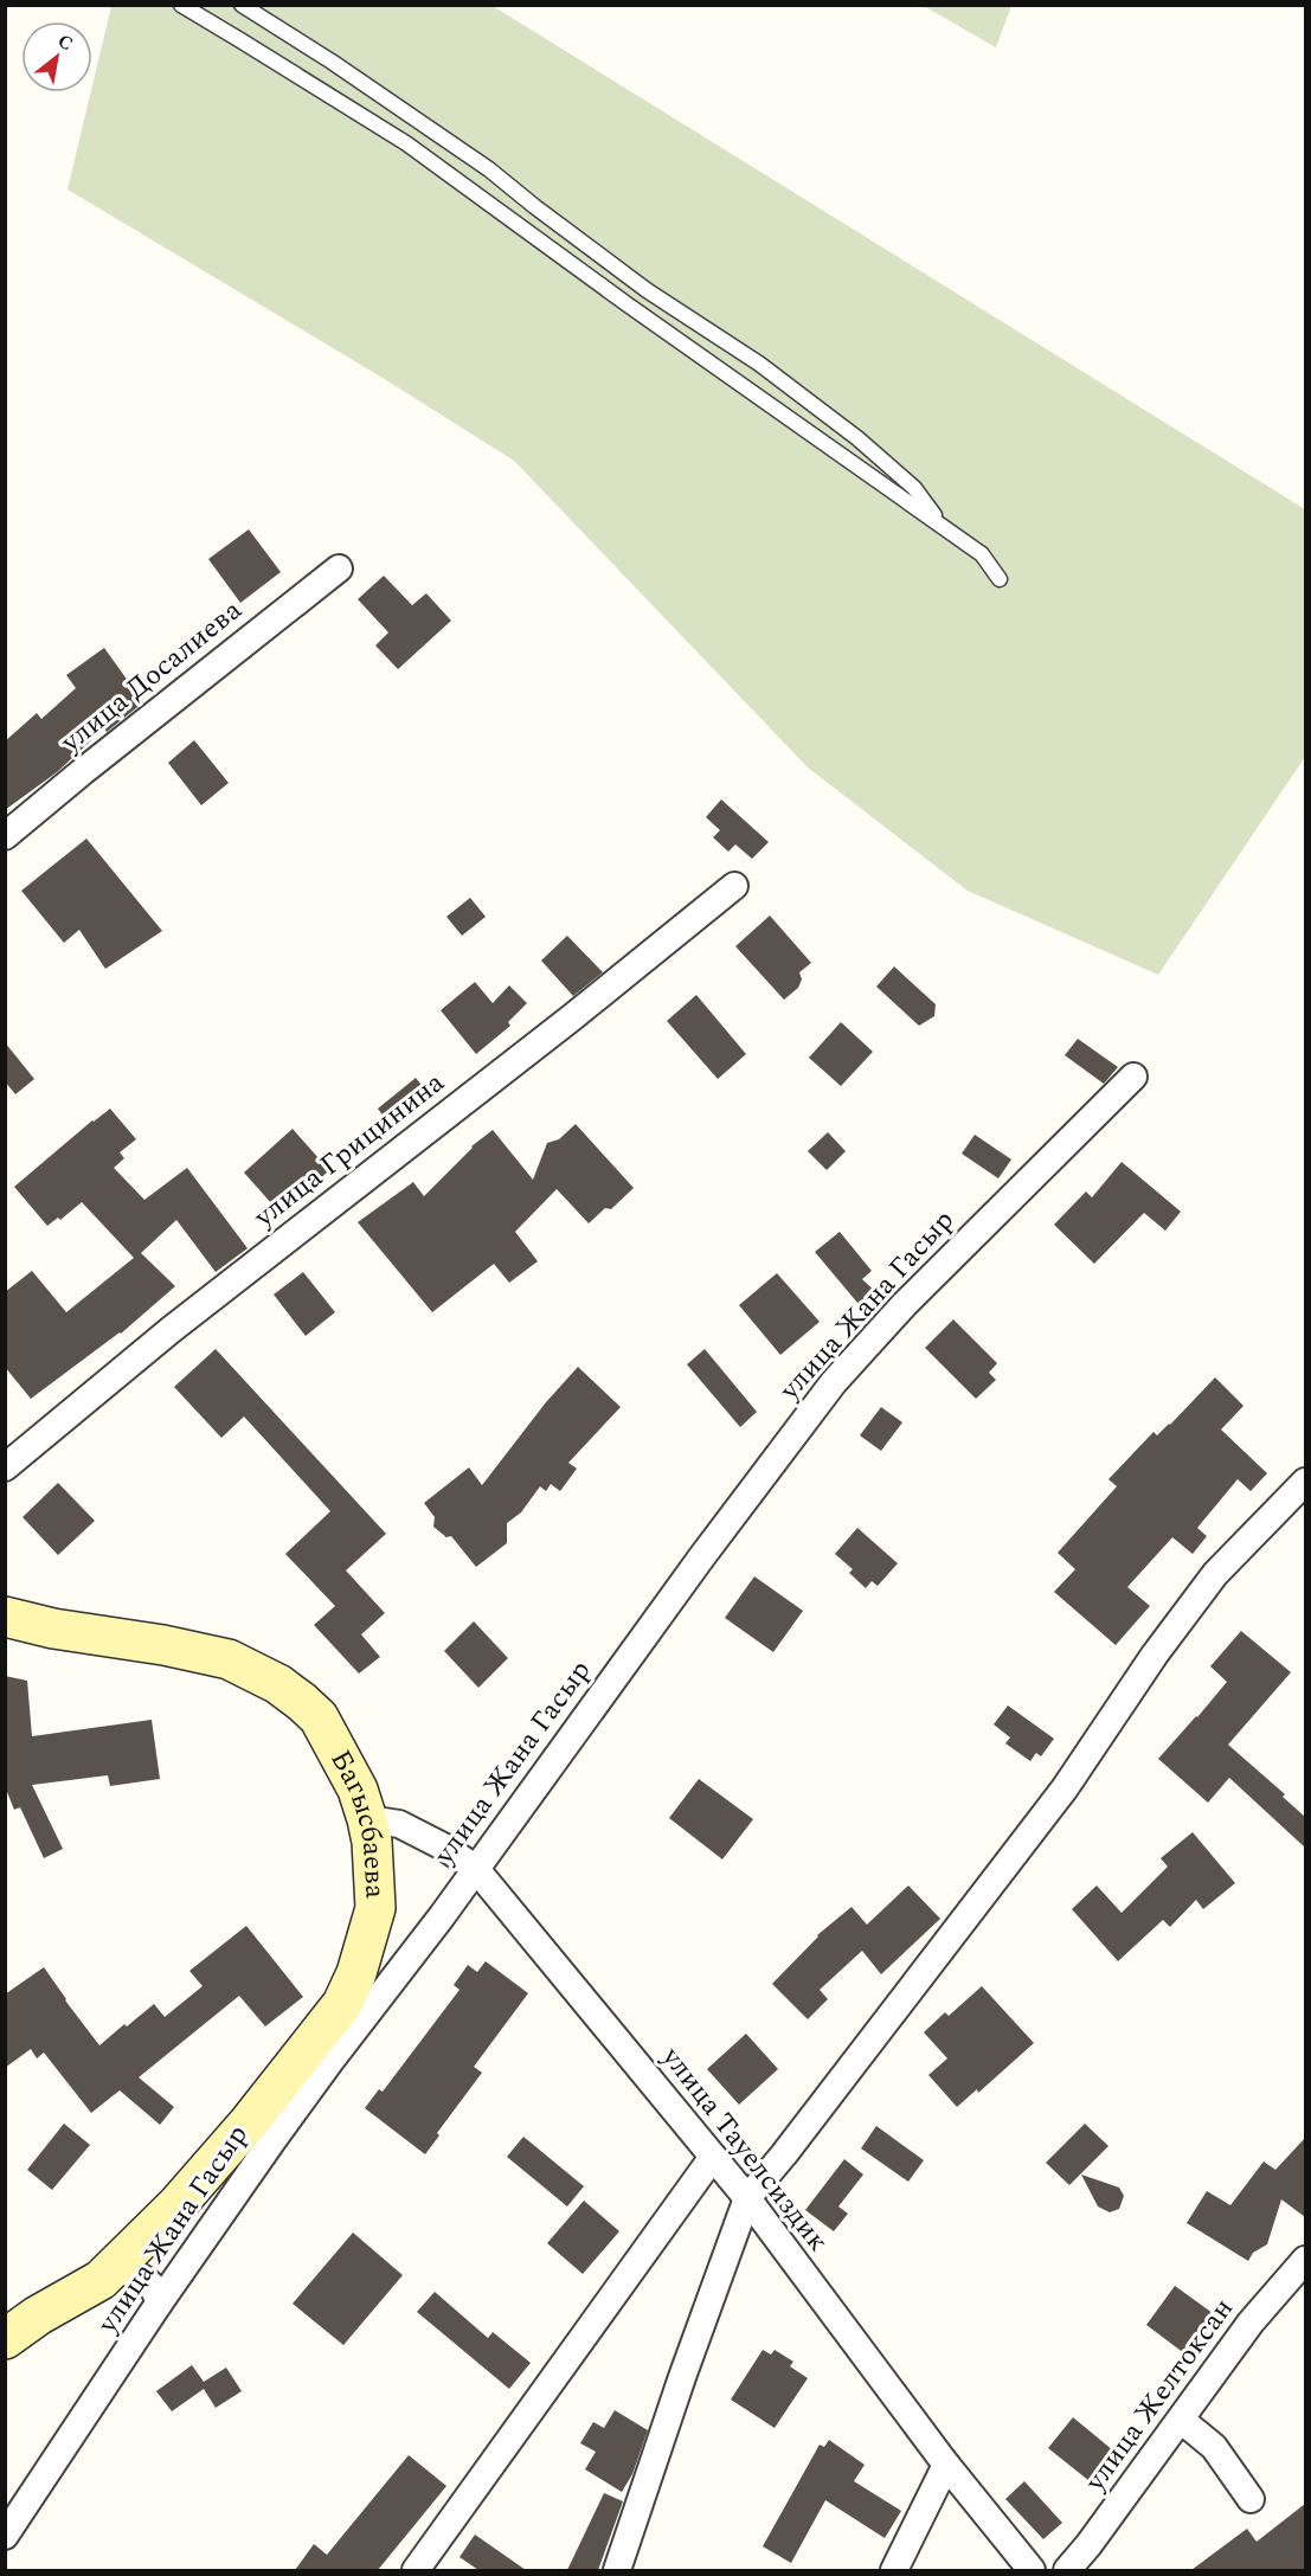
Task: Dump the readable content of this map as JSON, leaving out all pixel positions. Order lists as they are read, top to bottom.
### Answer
{
  "streets": {
    "street": [
      "улица Досалиева",
      "улица Грицинина",
      "улица Жана Гасыр",
      "Багысбаева",
      "улица Тауелсиздик",
      "улица Желтоксан"
    ]
  },
  "crossings": [
    ["улица Жана Гасыр", "Багысбаева"],
    ["улица Жана Гасыр", "улица Тауелсиздик"],
    ["Багысбаева", "улица Тауелсиздик"]
  ],
  "north": "top right"
}
